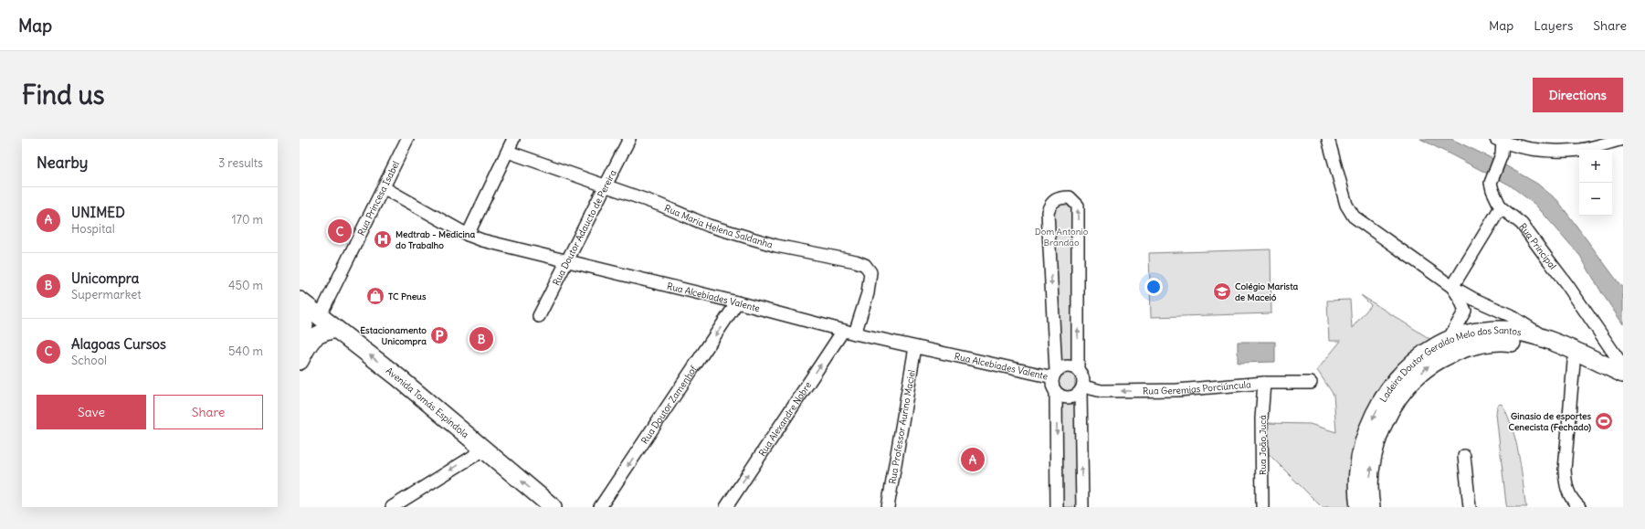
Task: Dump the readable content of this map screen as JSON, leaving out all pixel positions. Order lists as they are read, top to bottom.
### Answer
{
  "streets": {
    "highway": ["Ladeira Doutor Geraldo Melo dos Santos", "Avenida Tomás Espíndola"],
    "street": [
      "Rua Princesa Isabel",
      "Rua Maria Helena Saldanha",
      "Rua Doutor Adaucto de Pereira",
      "Rua Principal",
      "Rua Alcebíades Valente",
      "Rua Geremias Porciúncula",
      "Rua Doutor Zamenhof",
      "Rua Alexandre Nobre",
      "Rua Professor Aurino Maciel",
      "Rua João Jucá"
    ]
  },
  "crossings": [
    ["Rua Princesa Isabel", "Rua Alcebíades Valente"],
    ["Rua Princesa Isabel", "Avenida Tomás Espíndola"],
    ["Rua Maria Helena Saldanha", "Rua Doutor Adaucto de Pereira"],
    ["Rua Maria Helena Saldanha", "Rua Alcebíades Valente"],
    ["Rua Maria Helena Saldanha", "Rua Alexandre Nobre"],
    ["Rua Doutor Adaucto de Pereira", "Rua Alcebíades Valente"],
    ["Rua Alcebíades Valente", "Rua Geremias Porciúncula"],
    ["Rua Alcebíades Valente", "Rua Doutor Zamenhof"],
    ["Rua Alcebíades Valente", "Rua Alexandre Nobre"],
    ["Rua Alcebíades Valente", "Rua Professor Aurino Maciel"],
    ["Rua Geremias Porciúncula", "Rua João Jucá"]
  ],
  "one_way": [
    "Rua Geremias Porciúncula",
    "Avenida Tomás Espíndola",
    "Rua Doutor Zamenhof",
    "Rua Alexandre Nobre"
  ],
  "parks": ["Dom Antonio Brandão"],
  "places": {
    "hospital": ["Medtrab - Medicina do Trabalho"],
    "school or university": ["Colégio Marista de Maceió"],
    "shop": ["TC Pneus"],
    "parking": ["Estacionamento Unicompra"],
    "sports": ["Ginasio de esportes Cenecista (Fechado)"]
  },
  "page": {
    "header": "Map",
    "nav": ["Map", "Layers", "Share"],
    "buttons": [
      "Directions",
      ["Save", "Share"]
    ],
    "title": "Find us",
    "heading": ["Nearby", "3 results"],
    "map_buttons": ["+", "−"],
    "list": [
      {
        "mark": "A",
        "name": "UNIMED",
        "note": "Hospital",
        "value": "170 m"
      },
      {
        "mark": "B",
        "name": "Unicompra",
        "note": "Supermarket",
        "value": "450 m"
      },
      {
        "mark": "C",
        "name": "Alagoas Cursos",
        "note": "School",
        "value": "540 m"
      }
    ],
    "pins": ["C", "B", "A"]
  }
}
